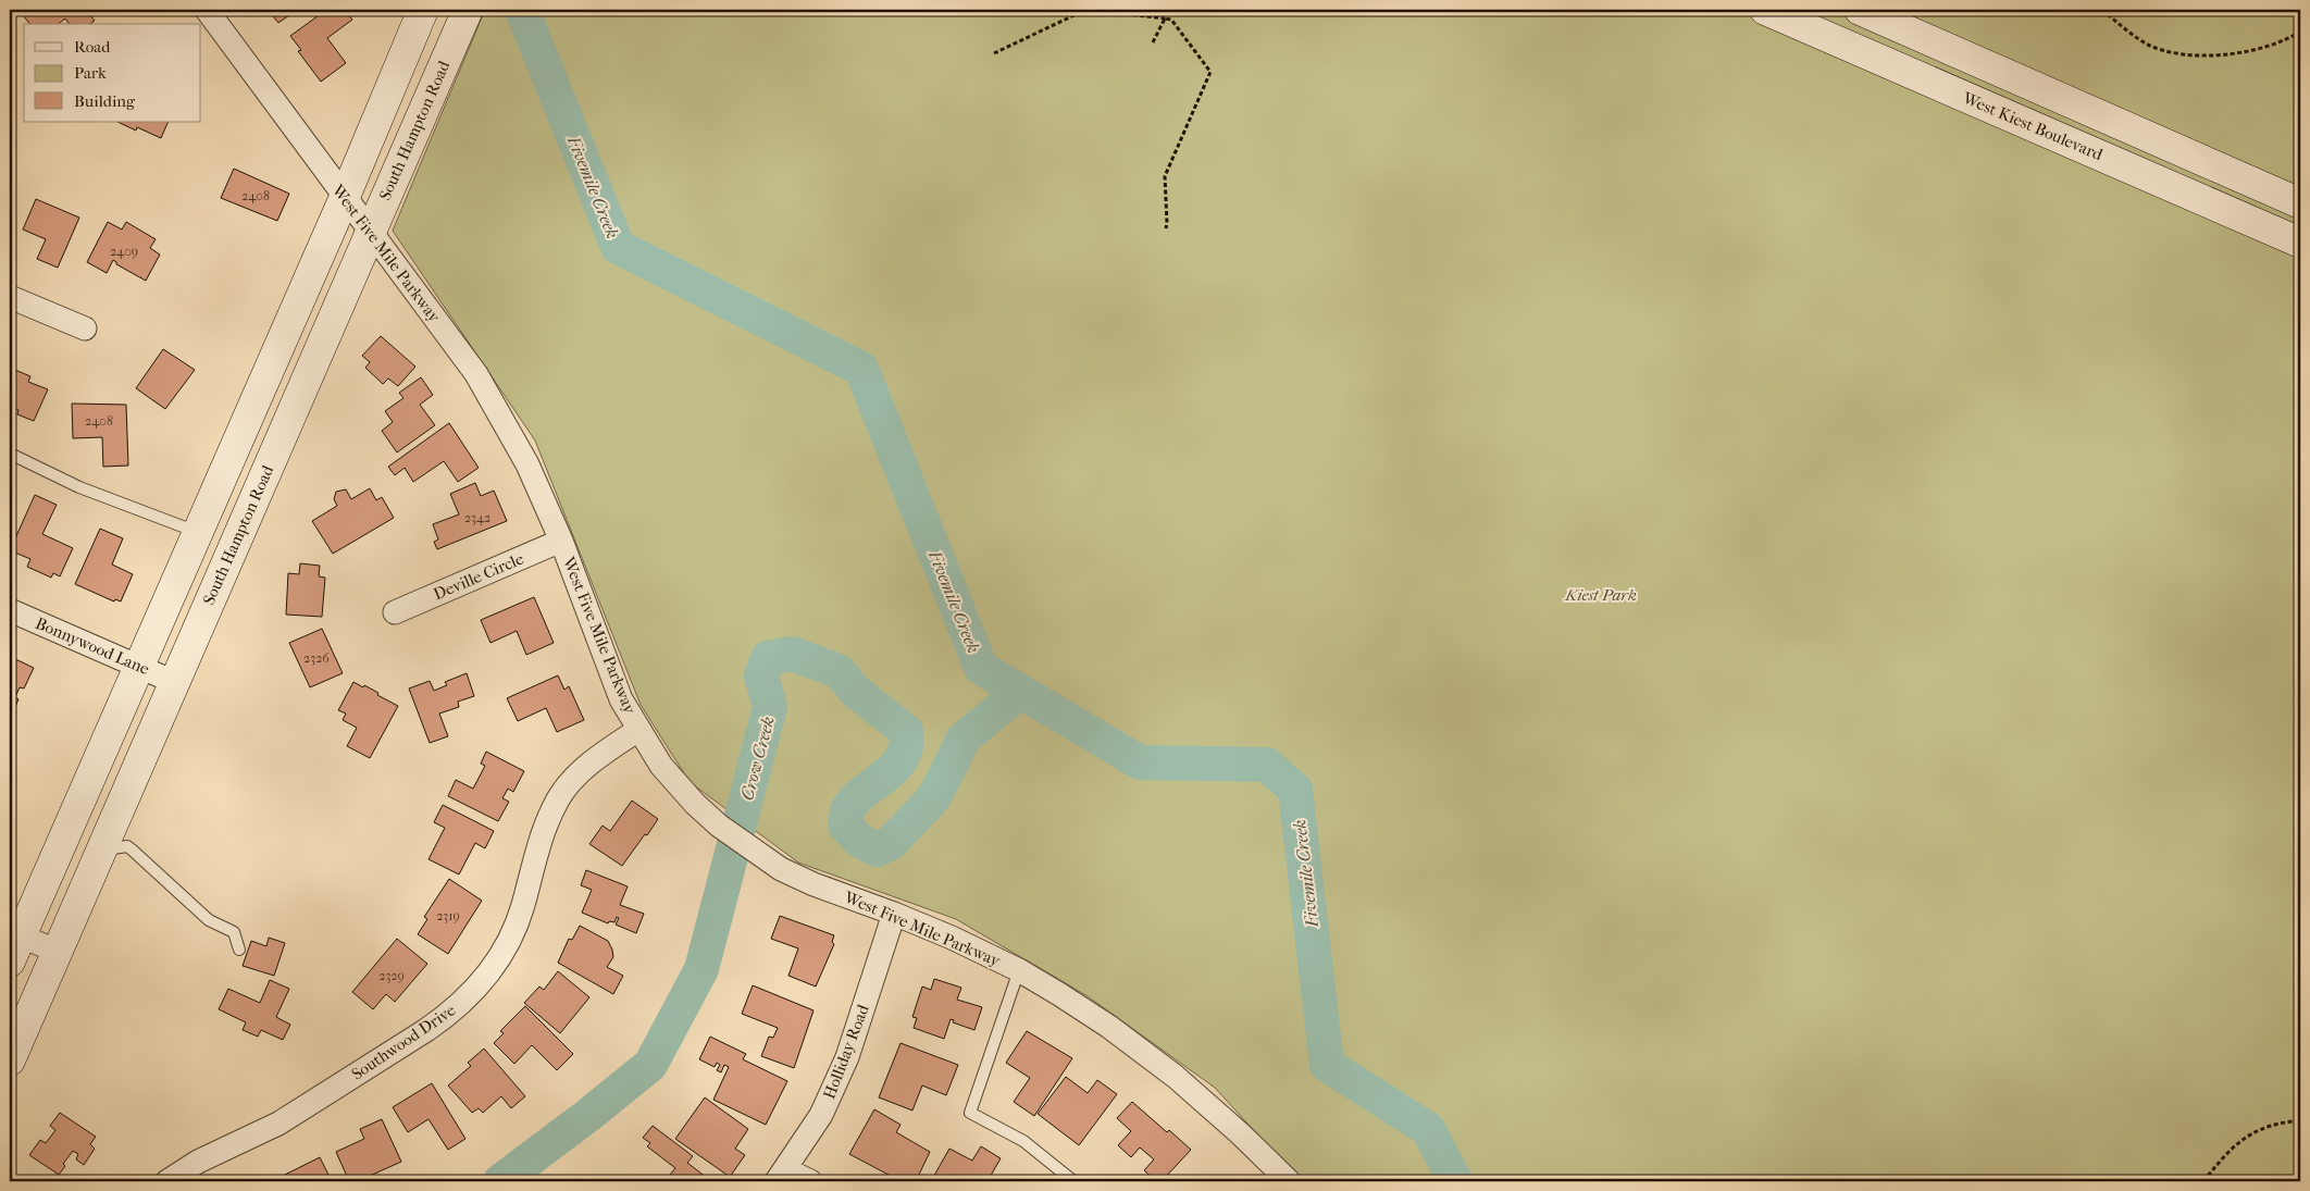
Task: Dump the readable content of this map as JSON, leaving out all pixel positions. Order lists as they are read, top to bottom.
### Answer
{
  "streets": {
    "main road": ["West Kiest Boulevard", "South Hampton Road"],
    "street": [
      "West Five Mile Parkway",
      "Deville Circle",
      "Bonnywood Lane",
      "Southwood Drive",
      "Holliday Road"
    ]
  },
  "crossings": [
    ["South Hampton Road", "West Five Mile Parkway"],
    ["South Hampton Road", "Bonnywood Lane"],
    ["West Five Mile Parkway", "Deville Circle"],
    ["West Five Mile Parkway", "Southwood Drive"],
    ["West Five Mile Parkway", "Holliday Road"]
  ],
  "water": ["Fivemile Creek", "Crow Creek"],
  "parks": ["Kiest Park"],
  "house_numbers": [
    "2408",
    "2409",
    "2408",
    "2342",
    "2326",
    "2319",
    "2329"
  ],
  "legend": ["Road", "Park", "Building"]
}
